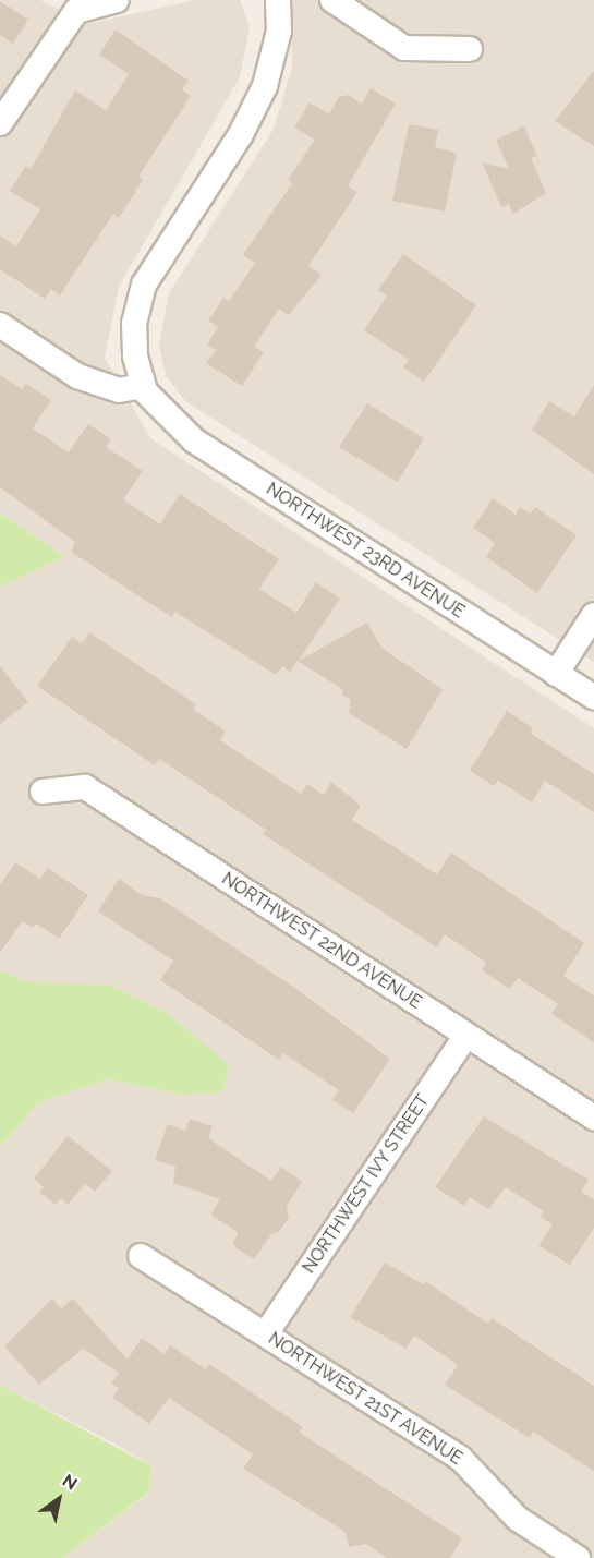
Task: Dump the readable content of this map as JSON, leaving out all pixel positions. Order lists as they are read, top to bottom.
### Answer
{
  "streets": {
    "street": [
      "NORTHWEST 23RD AVENUE",
      "NORTHWEST 22ND AVENUE",
      "NORTHWEST IVY STREET",
      "NORTHWEST 21ST AVENUE"
    ]
  },
  "crossings": [
    ["NORTHWEST 22ND AVENUE", "NORTHWEST IVY STREET"],
    ["NORTHWEST IVY STREET", "NORTHWEST 21ST AVENUE"]
  ],
  "north": "top right"
}
